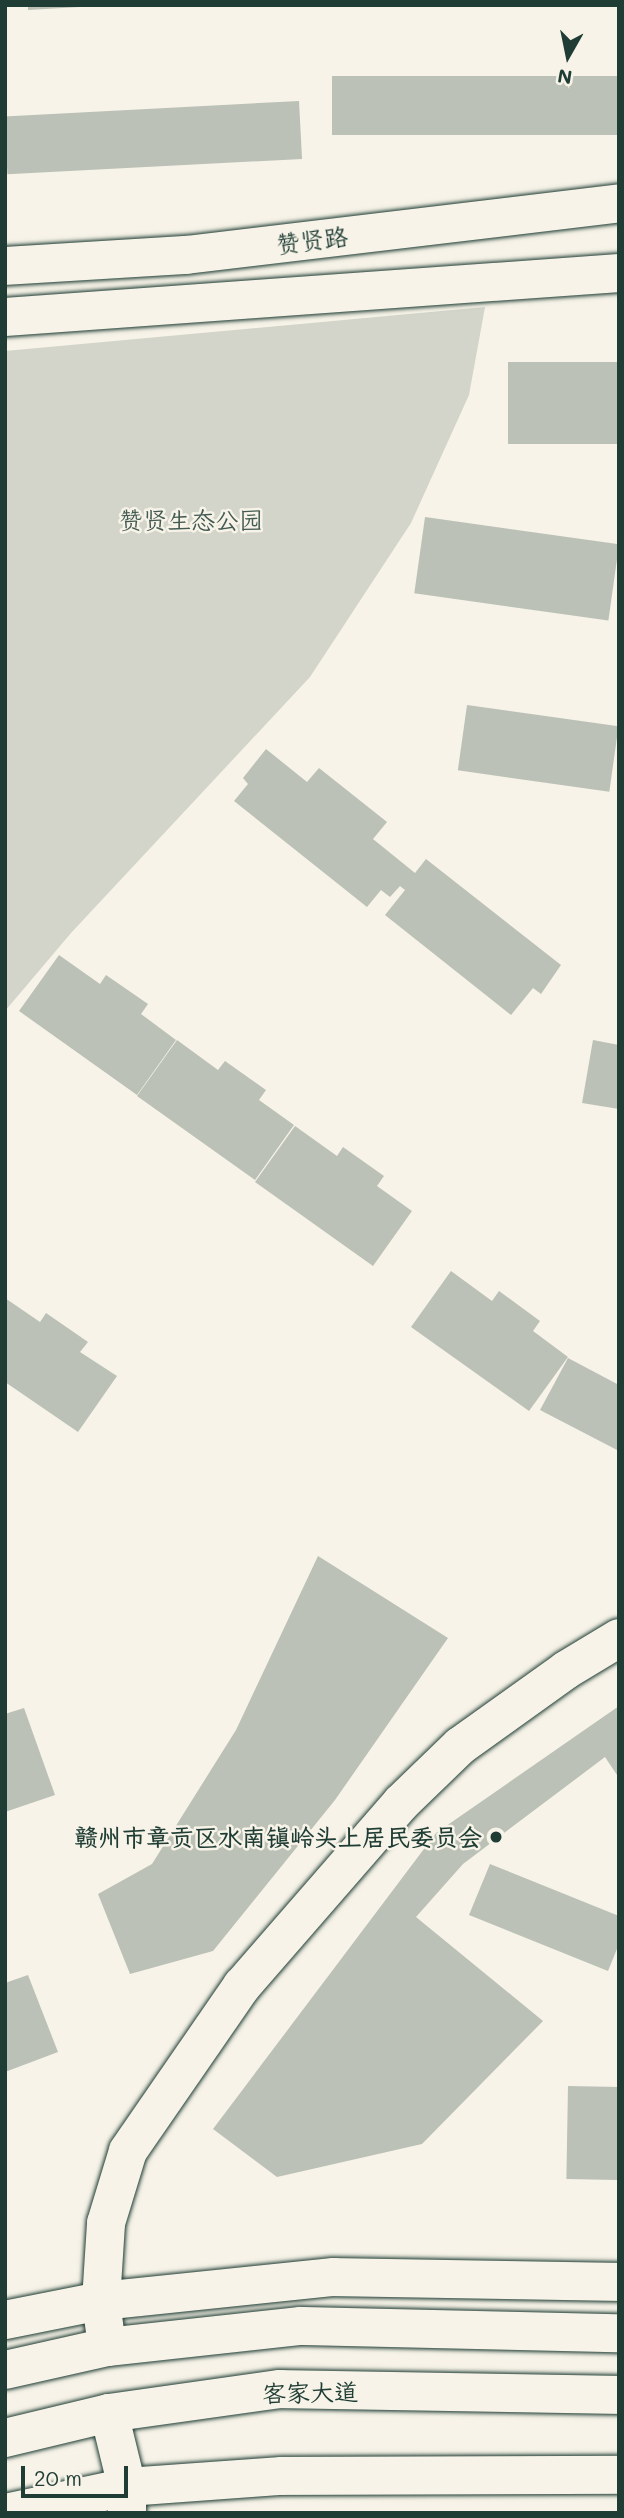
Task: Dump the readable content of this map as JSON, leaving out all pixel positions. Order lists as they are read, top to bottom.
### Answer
{
  "streets": {
    "main road": ["赞贤路", "客家大道"]
  },
  "parks": ["赞贤生态公园"],
  "places": ["赣州市章贡区水南镇岭头上居民委员会"],
  "scale_bar": "20 m",
  "north": "bottom"
}
